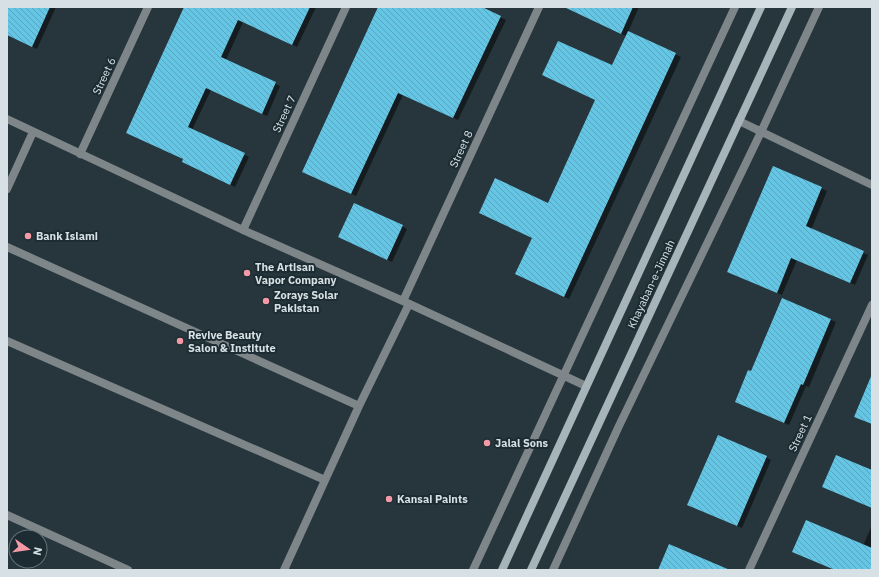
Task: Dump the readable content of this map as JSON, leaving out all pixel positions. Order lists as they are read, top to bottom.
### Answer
{
  "streets": {
    "main road": ["Khayaban-e-Jinnah"],
    "street": [
      "Street 6",
      "Street 7",
      "Street 8",
      "Street 1"
    ]
  },
  "places": [
    "Bank Islami",
    "The Artisan Vapor Company",
    "Zorays Solar Pakistan",
    "Revive Beauty Salon & Institute",
    "Jalal Sons",
    "Kansai Paints"
  ],
  "north": "right"
}
